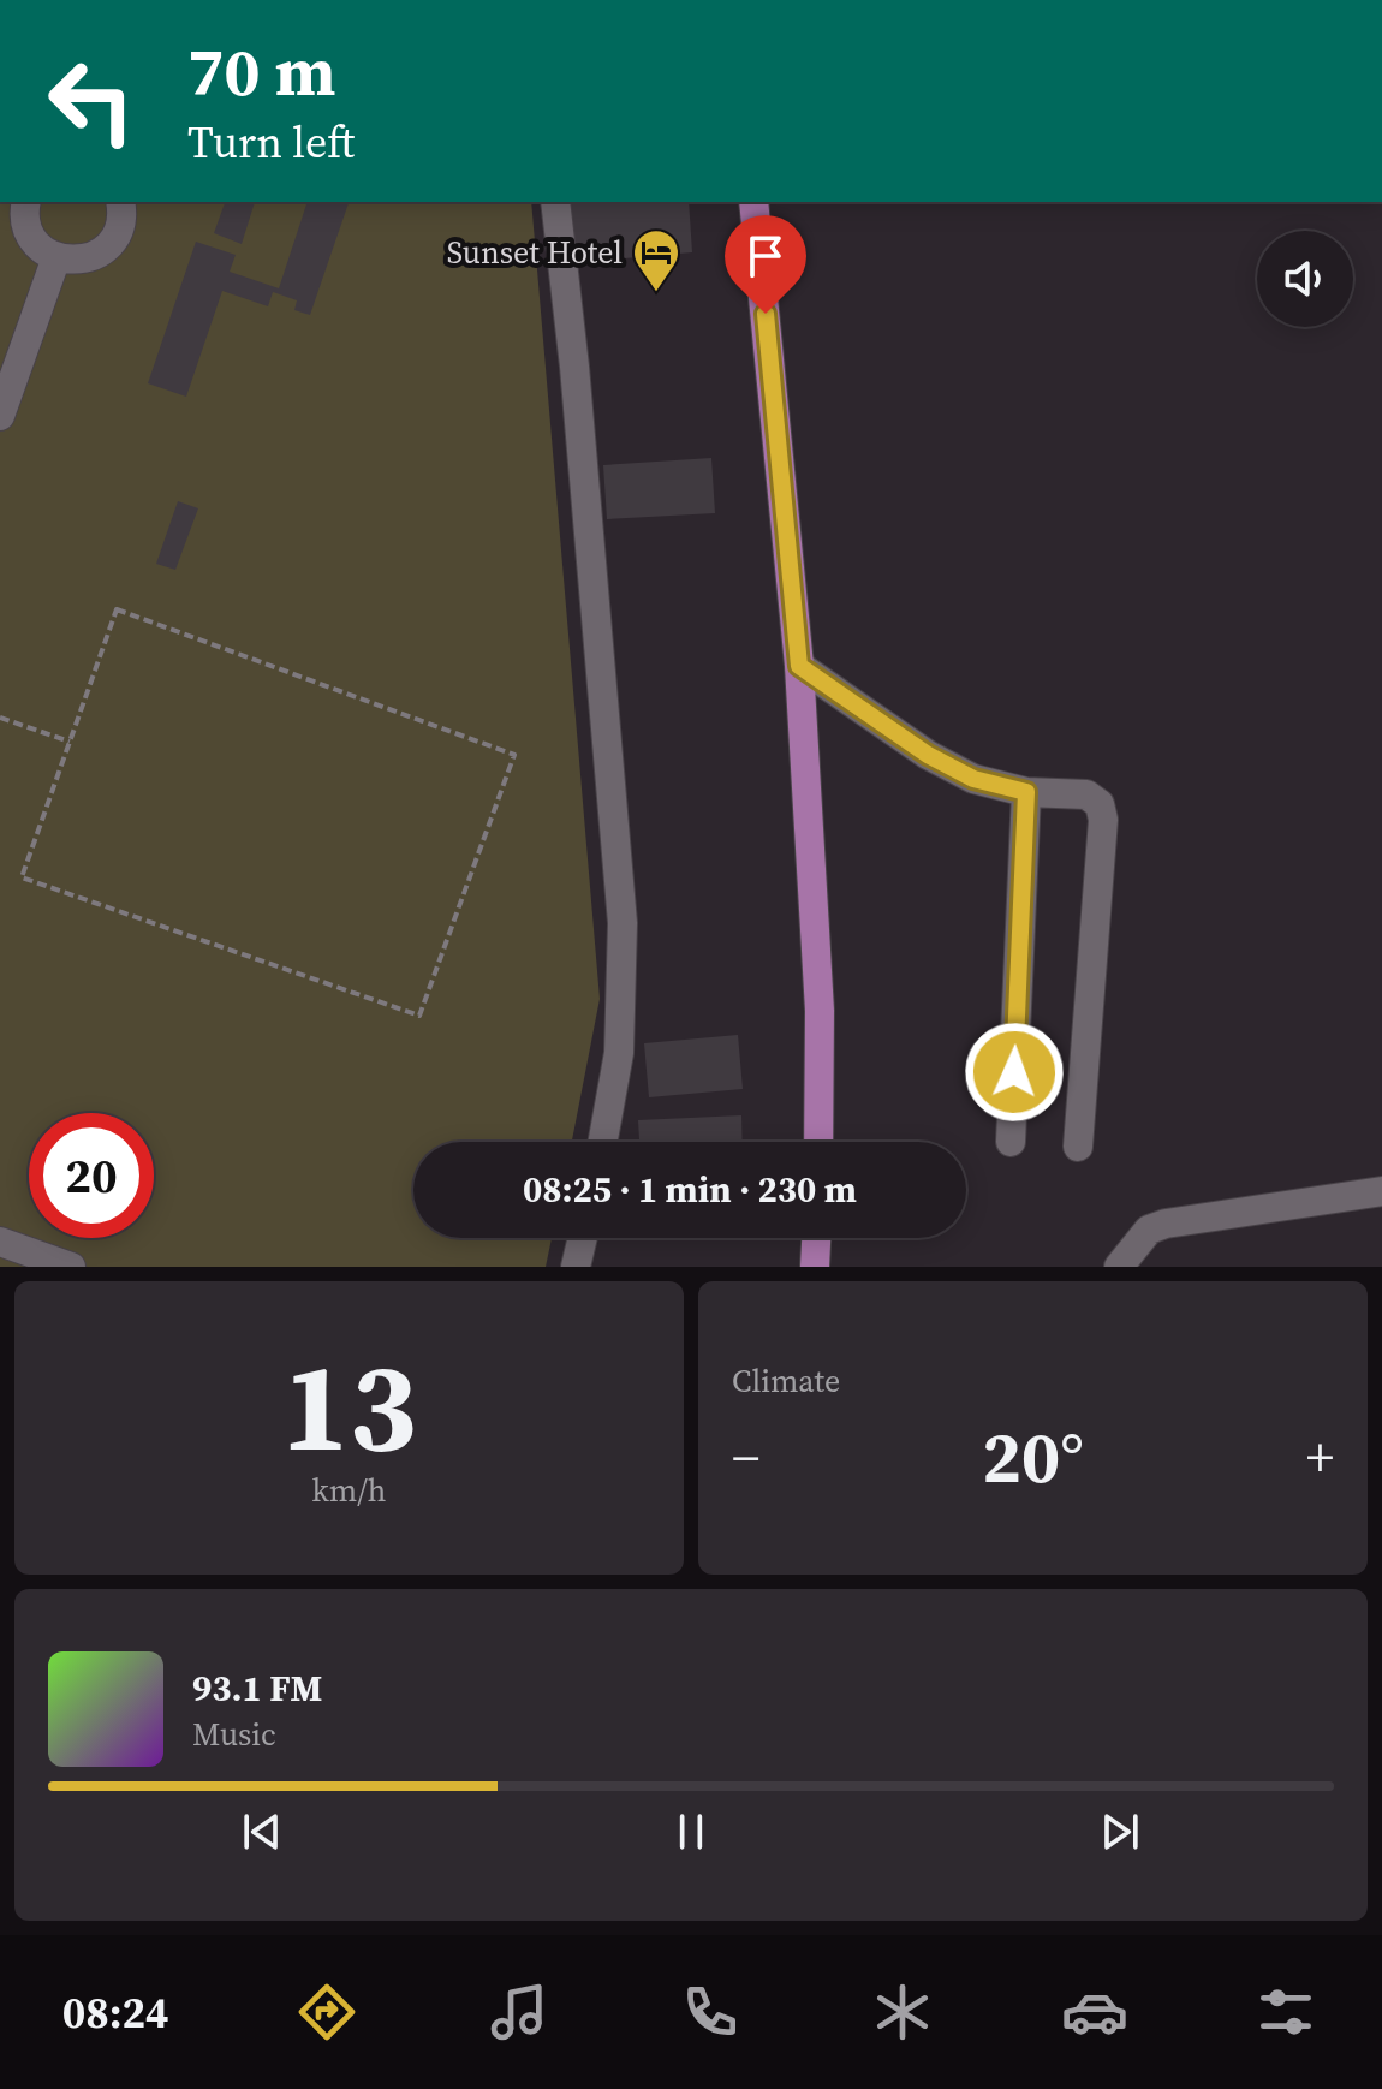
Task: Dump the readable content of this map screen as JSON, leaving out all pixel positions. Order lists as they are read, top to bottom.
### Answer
{
  "places": {
    "hotel": ["Sunset Hotel"]
  },
  "page": {
    "turn": ["70 m", "Turn left"],
    "limit": "20",
    "trip": "08:25 · 1 min · 230 m",
    "tile": [
      ["13", "km/h"],
      "Climate"
    ],
    "heat": ["−", "20°", "+"],
    "song": ["93.1 FM", "Music"],
    "tabs": "08:24"
  }
}
